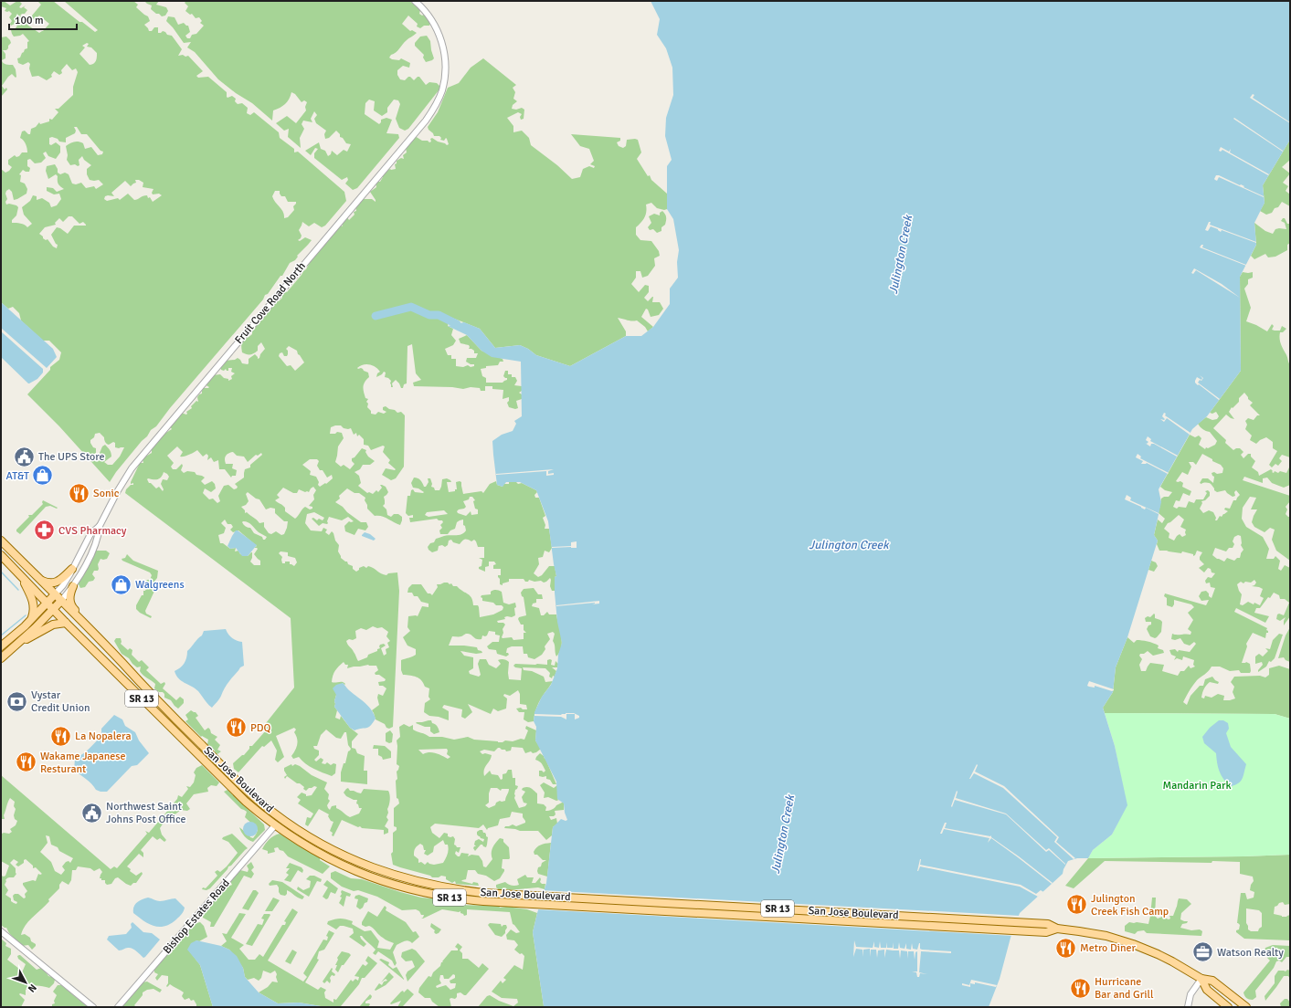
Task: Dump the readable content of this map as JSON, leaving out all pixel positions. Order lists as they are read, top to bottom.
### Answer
{
  "streets": {
    "main road": ["SR 13", "San Jose Boulevard"],
    "street": ["Fruit Cove Road North", "Bishop Estates Road"]
  },
  "crossings": [
    ["Fruit Cove Road North", "SR 13"],
    ["Fruit Cove Road North", "San Jose Boulevard"],
    ["SR 13", "San Jose Boulevard"],
    ["San Jose Boulevard", "Bishop Estates Road"]
  ],
  "water": ["Julington Creek"],
  "parks": ["Mandarin Park"],
  "places": {
    "public building": ["The UPS Store", "Northwest Saint Johns Post Office"],
    "shop": ["AT&T", "Walgreens"],
    "restaurant": [
      "Sonic",
      "PDQ",
      "La Nopalera",
      "Wakame Japanese Resturant",
      "Julington Creek Fish Camp",
      "Metro Diner",
      "Hurricane Bar and Grill"
    ],
    "pharmacy": ["CVS Pharmacy"],
    "bank": ["Vystar Credit Union"],
    "office": ["Watson Realty"]
  },
  "scale_bar": "100 m",
  "north": "bottom right"
}
